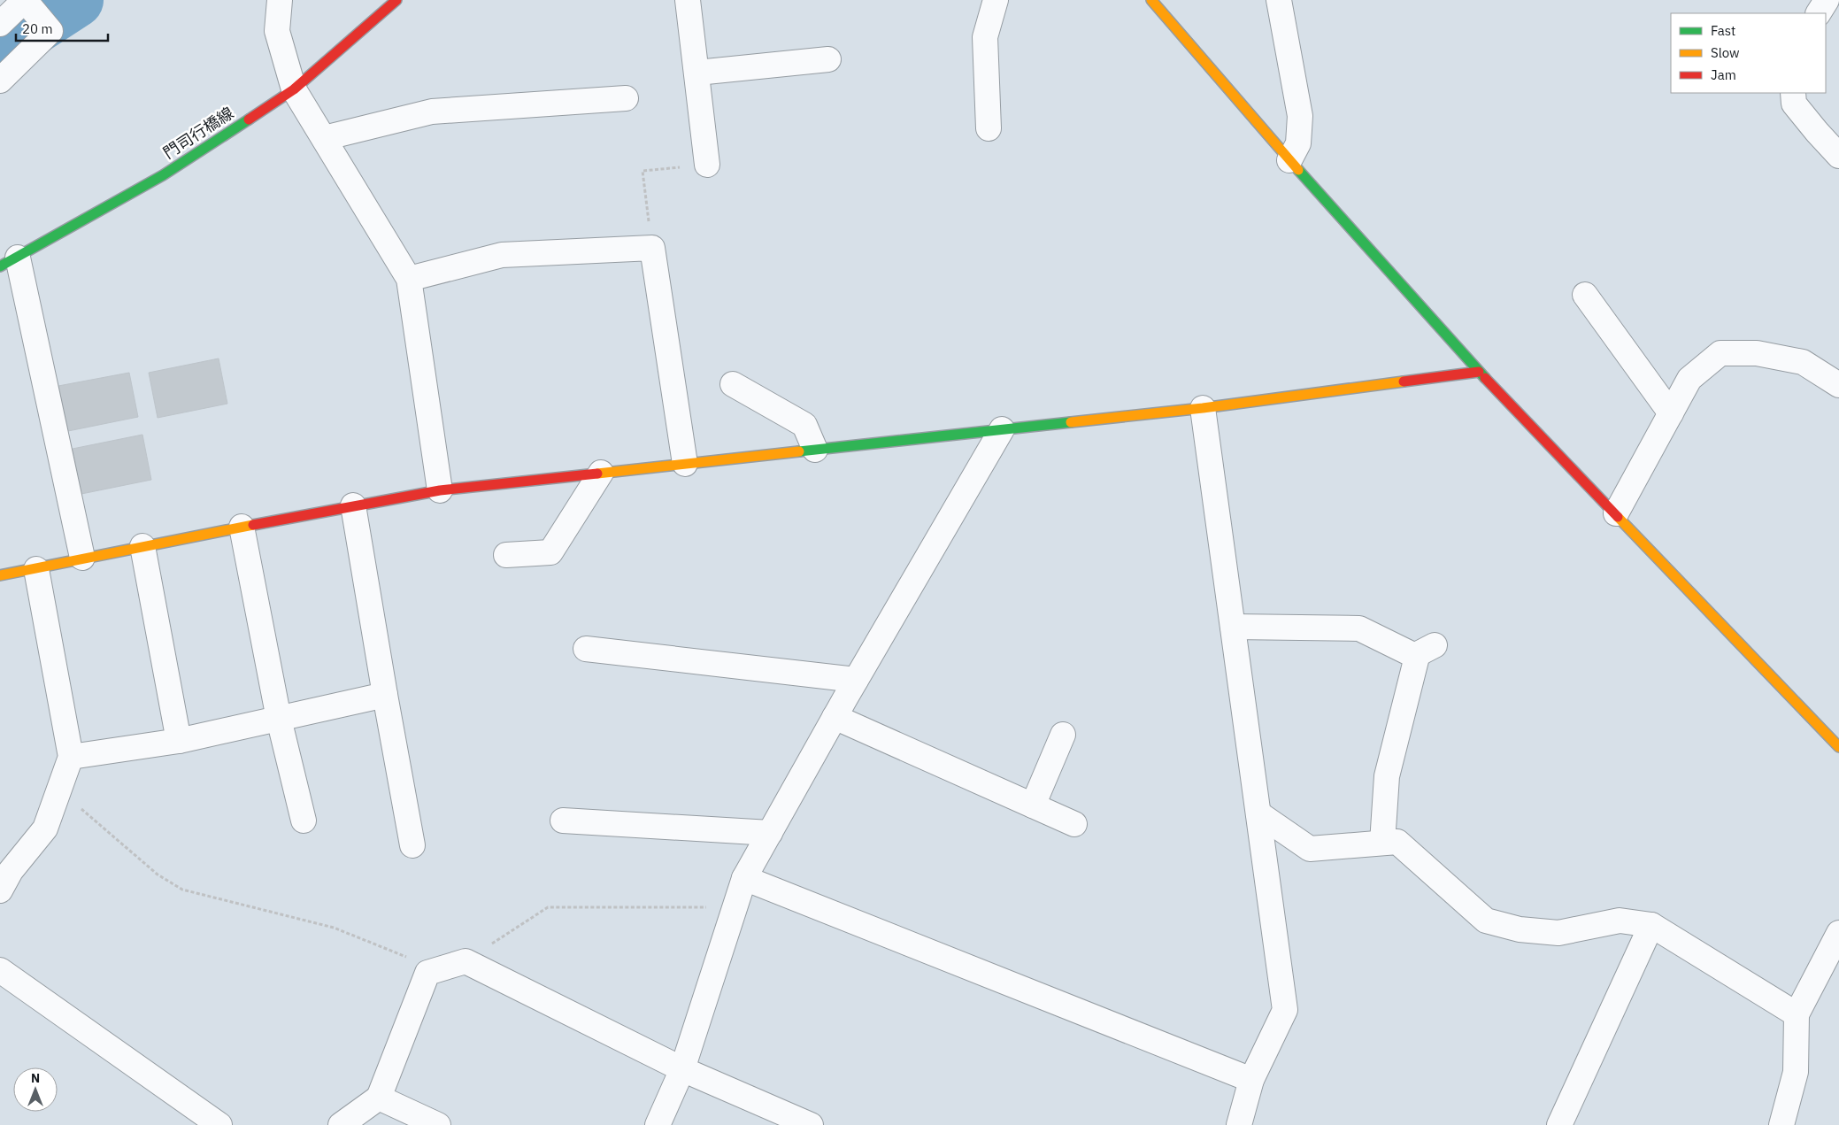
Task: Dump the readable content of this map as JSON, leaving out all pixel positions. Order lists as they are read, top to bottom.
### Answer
{
  "streets": {
    "street": ["門司行橋線"]
  },
  "legend": ["Fast", "Slow", "Jam"],
  "scale_bar": "20 m",
  "north": "top"
}
